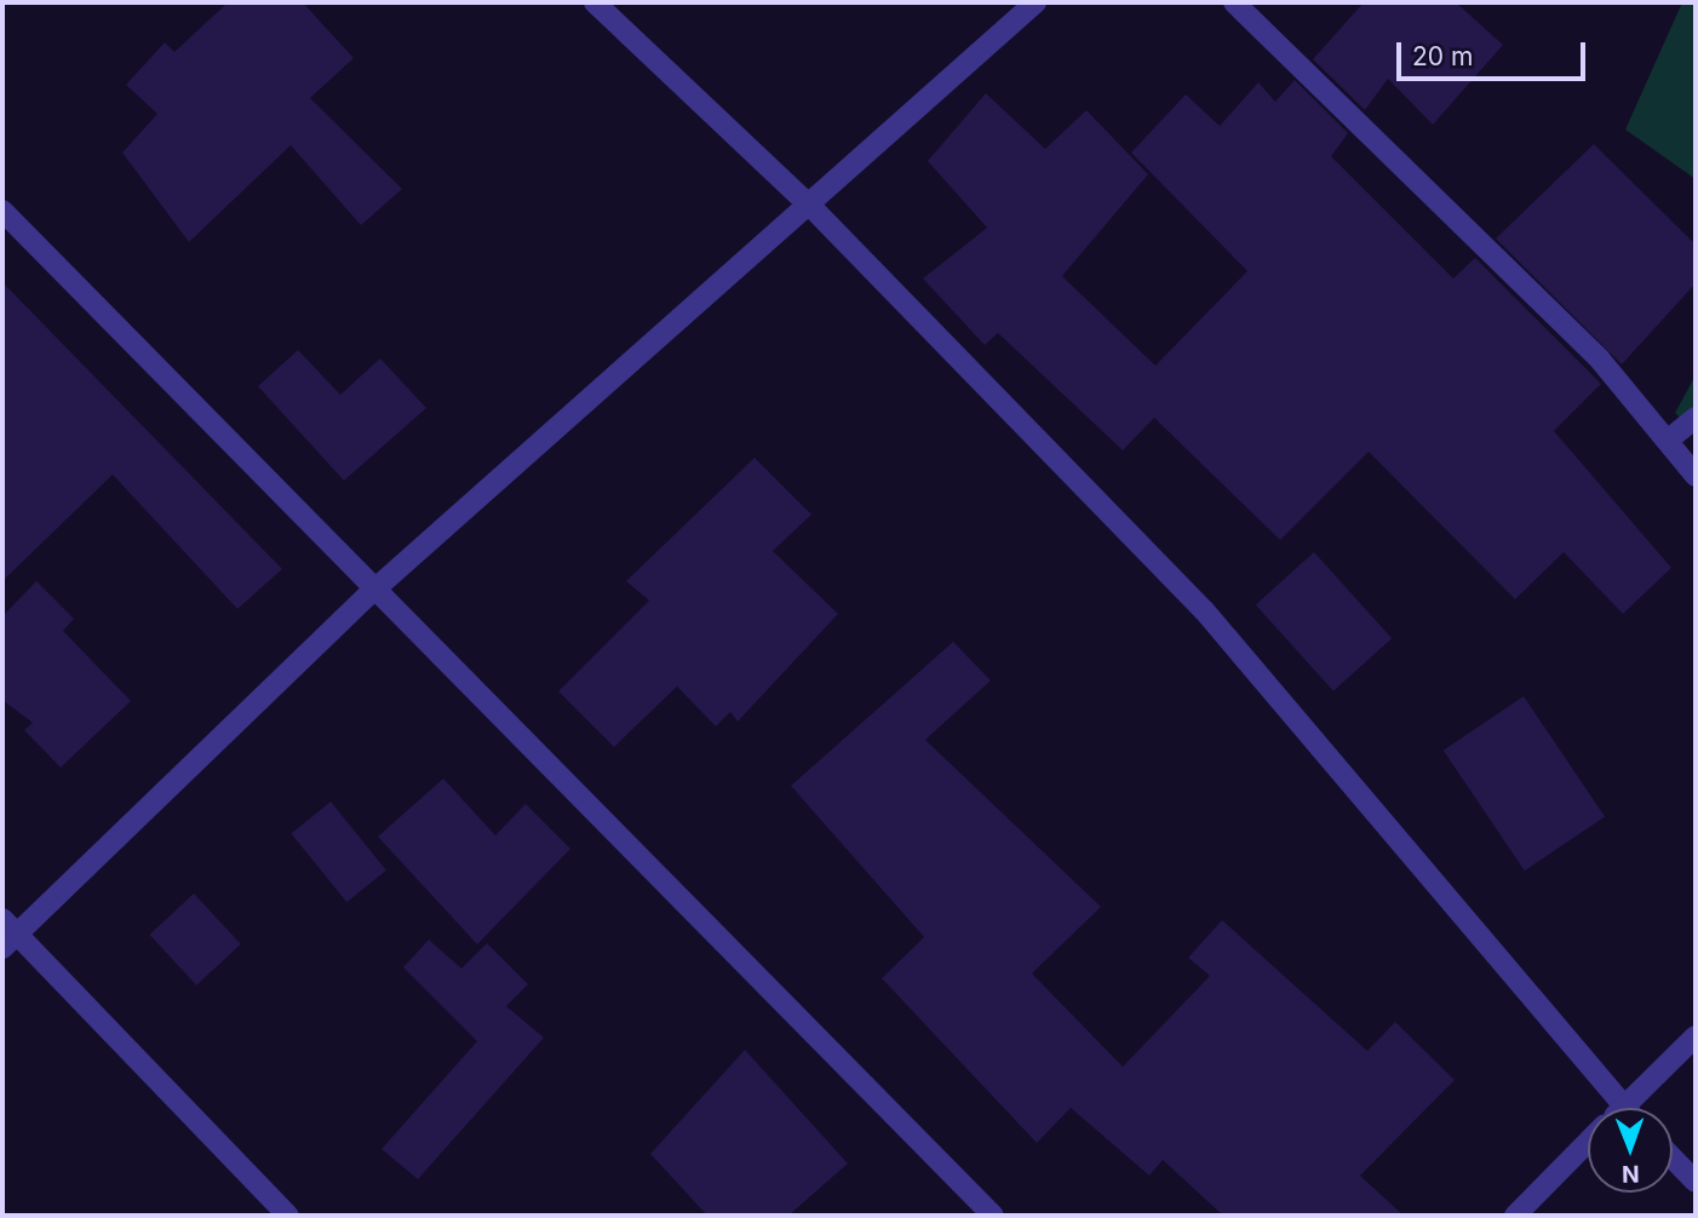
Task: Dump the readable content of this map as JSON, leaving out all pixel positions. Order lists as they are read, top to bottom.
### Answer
{
  "scale_bar": "20 m",
  "north": "bottom"
}
